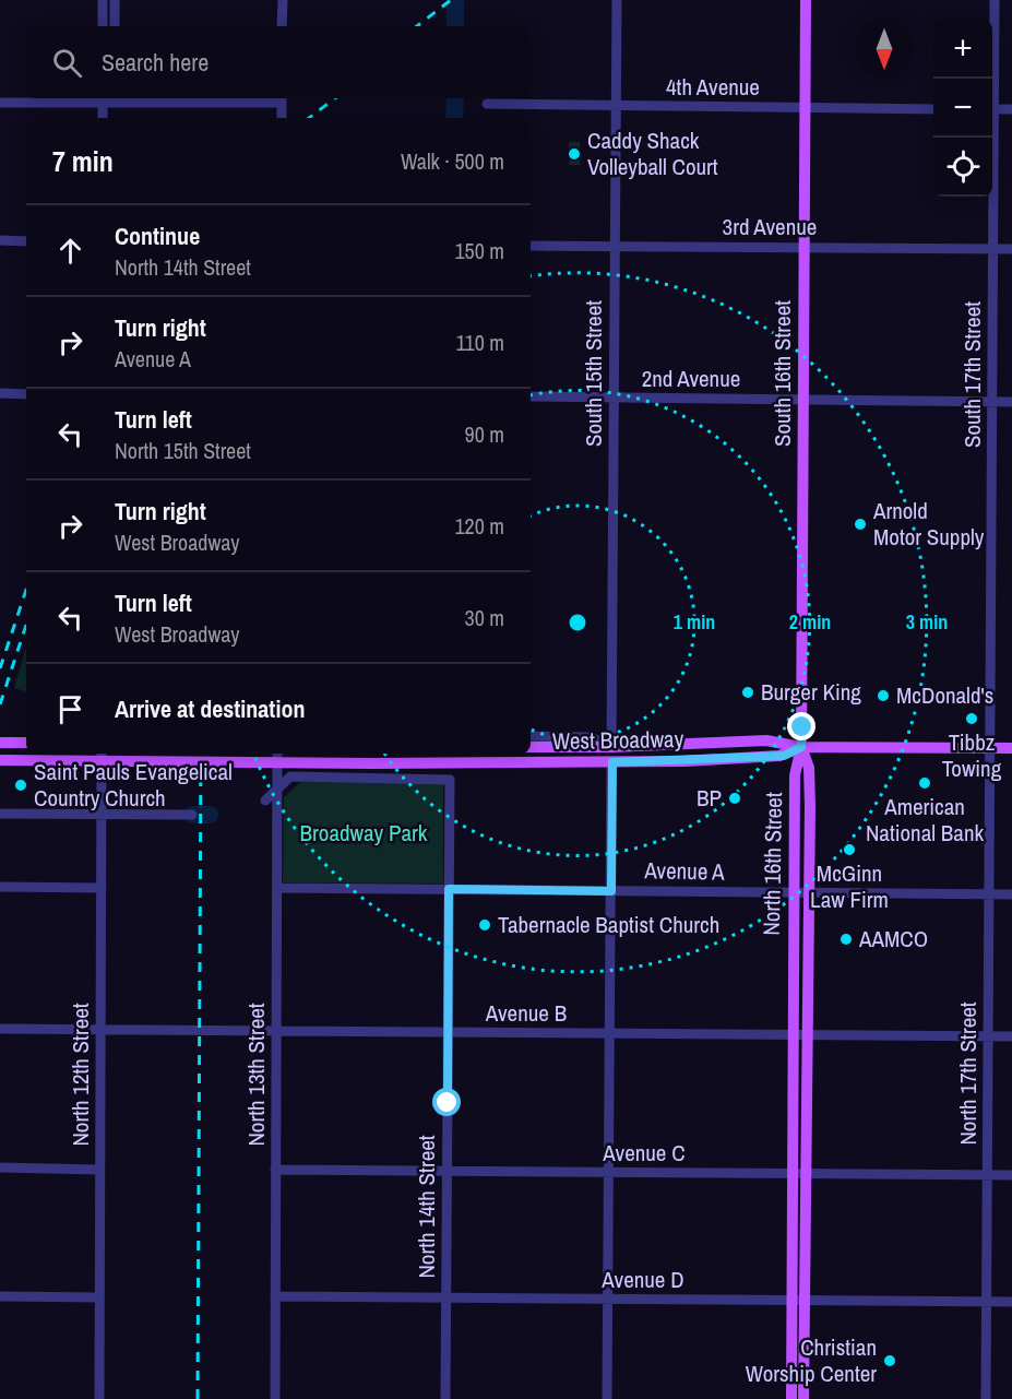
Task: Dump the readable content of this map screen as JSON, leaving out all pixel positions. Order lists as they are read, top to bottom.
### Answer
{
  "streets": {
    "main road": ["South 16th Street", "West Broadway", "North 16th Street"],
    "street": [
      "4th Avenue",
      "3rd Avenue",
      "South 15th Street",
      "South 17th Street",
      "2nd Avenue",
      "Avenue A",
      "Avenue B",
      "North 17th Street",
      "North 12th Street",
      "North 13th Street",
      "Avenue C",
      "North 14th Street",
      "Avenue D"
    ]
  },
  "crossings": [
    ["4th Avenue", "South 15th Street"],
    ["4th Avenue", "South 16th Street"],
    ["3rd Avenue", "South 15th Street"],
    ["3rd Avenue", "South 16th Street"],
    ["3rd Avenue", "South 17th Street"],
    ["South 15th Street", "2nd Avenue"],
    ["South 15th Street", "West Broadway"],
    ["South 16th Street", "2nd Avenue"],
    ["South 16th Street", "West Broadway"],
    ["South 16th Street", "North 16th Street"],
    ["South 17th Street", "2nd Avenue"],
    ["South 17th Street", "West Broadway"],
    ["South 17th Street", "North 17th Street"],
    ["West Broadway", "North 16th Street"],
    ["West Broadway", "North 17th Street"],
    ["North 16th Street", "Avenue A"],
    ["North 16th Street", "Avenue B"],
    ["North 16th Street", "Avenue C"],
    ["North 16th Street", "Avenue D"],
    ["Avenue A", "North 17th Street"],
    ["Avenue A", "North 13th Street"],
    ["Avenue A", "North 14th Street"],
    ["Avenue B", "North 17th Street"],
    ["Avenue B", "North 12th Street"],
    ["Avenue B", "North 13th Street"],
    ["Avenue B", "North 14th Street"],
    ["North 17th Street", "Avenue C"],
    ["North 17th Street", "Avenue D"],
    ["North 13th Street", "Avenue C"],
    ["North 13th Street", "North 14th Street"],
    ["North 13th Street", "Avenue D"],
    ["Avenue C", "North 14th Street"],
    ["North 14th Street", "Avenue D"]
  ],
  "parks": ["Broadway Park"],
  "places": [
    "Caddy Shack Volleyball Court",
    "Arnold Motor Supply",
    "Burger King",
    "McDonald's",
    "Tibbz Towing",
    "American National Bank",
    "Saint Pauls Evangelical Country Church",
    "BP",
    "McGinn Law Firm",
    "Tabernacle Baptist Church",
    "AAMCO",
    "Christian Worship Center"
  ],
  "north": "bottom",
  "page": {
    "map_buttons": ["+", "−"],
    "search": "Search here",
    "heading": ["7 min", "Walk · 500 m"],
    "list": [
      ["Continue", "North 14th Street", "150 m"],
      ["Turn right", "Avenue A", "110 m"],
      ["Turn left", "North 15th Street", "90 m"],
      ["Turn right", "West Broadway", "120 m"],
      ["Turn left", "West Broadway", "30 m"],
      "Arrive at destination"
    ]
  },
  "rings": ["1 min", "2 min", "3 min"]
}
